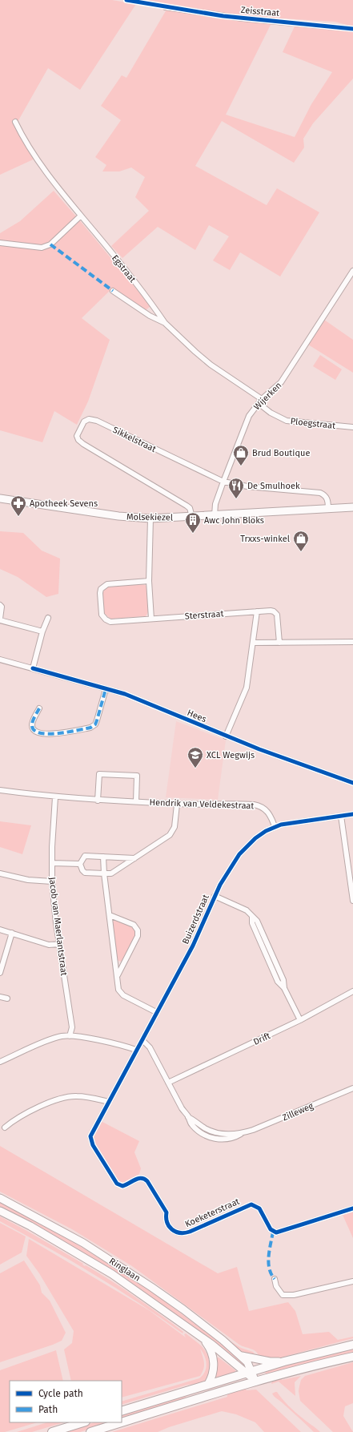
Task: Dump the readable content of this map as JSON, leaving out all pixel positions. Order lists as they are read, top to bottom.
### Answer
{
  "streets": {
    "highway": ["Ringlaan"],
    "main road": ["Molsekiezel"],
    "street": [
      "Zeisstraat",
      "Egstraat",
      "Wijerken",
      "Ploegstraat",
      "Sikkelstraat",
      "Sterstraat",
      "Hees",
      "Hendrik van Veldekestraat",
      "Buizerdstraat",
      "Jacob van Maerlantstraat",
      "Drift",
      "Zilleweg",
      "Koeketerstraat"
    ]
  },
  "crossings": [
    ["Egstraat", "Wijerken"],
    ["Egstraat", "Ploegstraat"],
    ["Wijerken", "Ploegstraat"],
    ["Wijerken", "Sikkelstraat"],
    ["Wijerken", "Molsekiezel"],
    ["Sikkelstraat", "Molsekiezel"],
    ["Hendrik van Veldekestraat", "Buizerdstraat"],
    ["Hendrik van Veldekestraat", "Jacob van Maerlantstraat"],
    ["Buizerdstraat", "Zilleweg"],
    ["Buizerdstraat", "Koeketerstraat"],
    ["Drift", "Zilleweg"]
  ],
  "places": {
    "shop": ["Brud Boutique", "Trxxs-winkel"],
    "restaurant": ["De Smulhoek"],
    "pharmacy": ["Apotheek Sevens"],
    "building": ["Awc John Bloks"],
    "school or university": ["XCL Wegwijs"]
  },
  "legend": ["Cycle path", "Path"]
}
